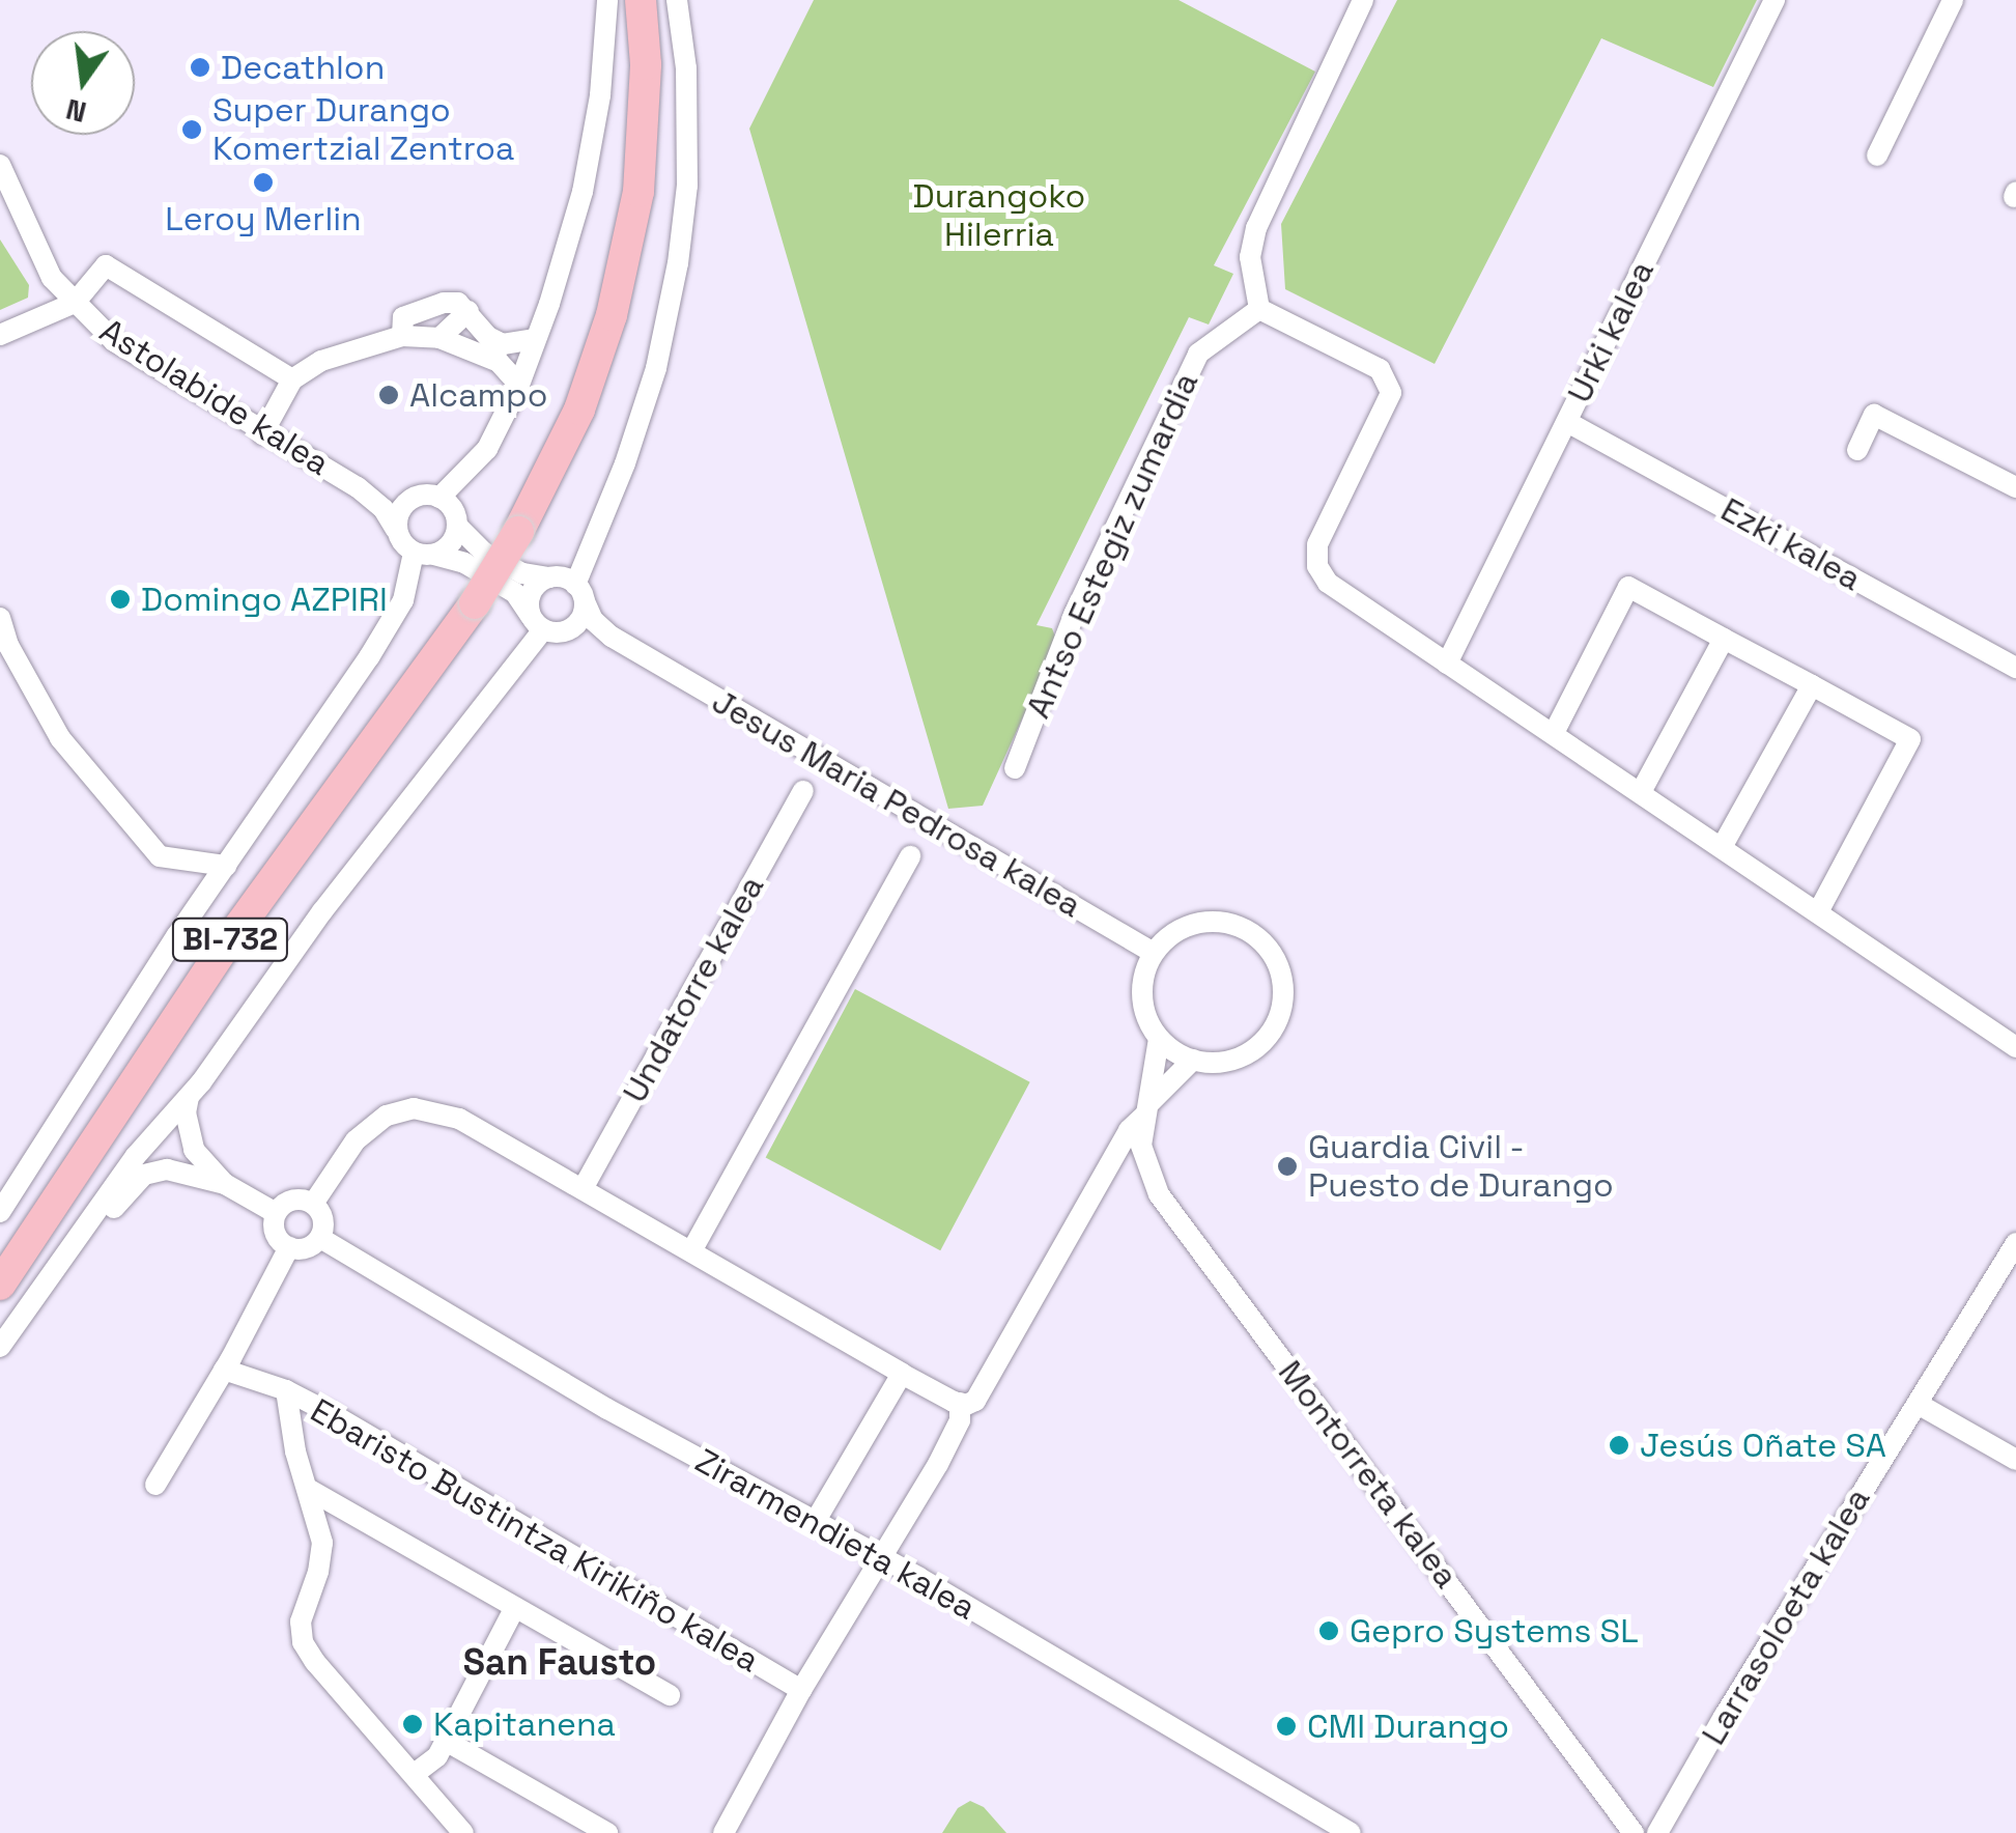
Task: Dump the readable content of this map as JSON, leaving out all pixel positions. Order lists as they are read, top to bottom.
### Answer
{
  "streets": {
    "main road": ["BI-732"],
    "street": [
      "Urki kalea",
      "Astolabide kalea",
      "Ezki kalea",
      "Antso Estegiz zumardia",
      "Jesus Maria Pedrosa kalea",
      "Undatorre kalea",
      "Montorreta kalea",
      "Zirarmendieta kalea",
      "Ebaristo Bustintza Kirikiño kalea",
      "Larrasoloeta kalea"
    ]
  },
  "crossings": [
    ["Urki kalea", "Ezki kalea"],
    ["Jesus Maria Pedrosa kalea", "Montorreta kalea"]
  ],
  "districts": ["San Fausto"],
  "parks": ["Durangoko Hilerria"],
  "places": [
    "Decathlon",
    "Super Durango Komertzial Zentroa",
    "Leroy Merlin",
    "Alcampo",
    "Domingo AZPIRI",
    "Guardia Civil - Puesto de Durango",
    "Jesús Oñate SA",
    "Gepro Systems SL",
    "Kapitanena",
    "CMI Durango"
  ],
  "north": "bottom"
}
